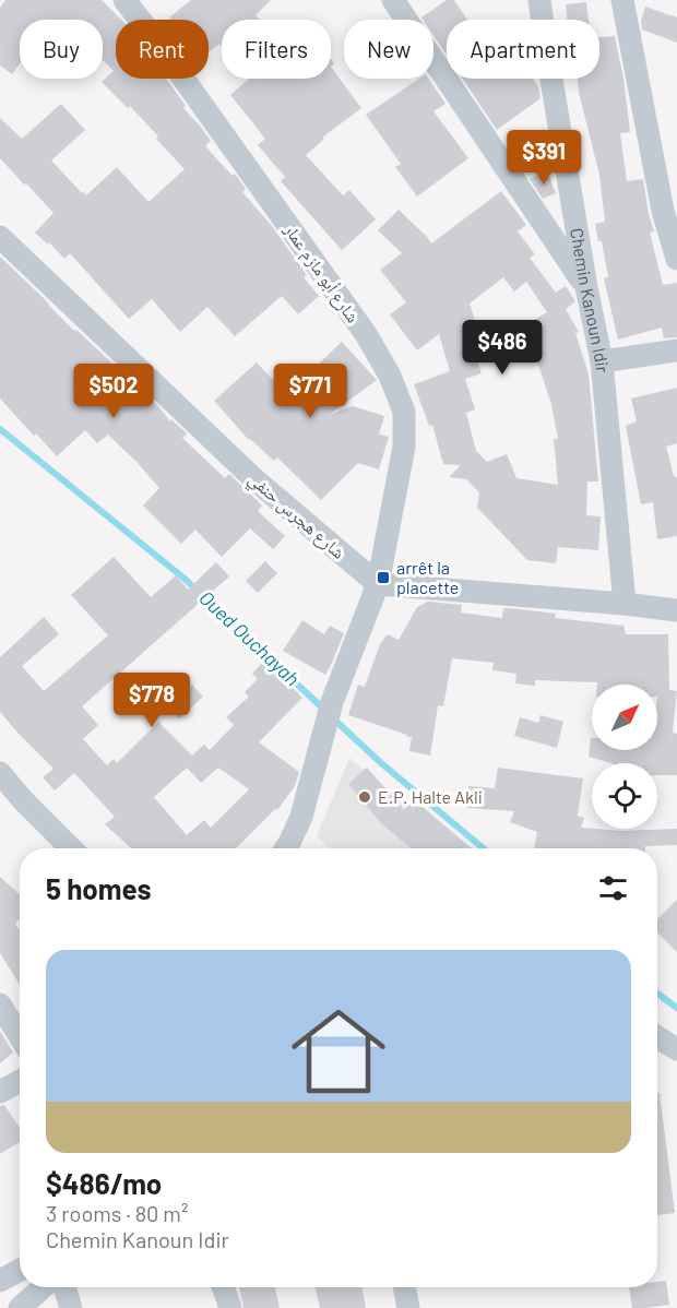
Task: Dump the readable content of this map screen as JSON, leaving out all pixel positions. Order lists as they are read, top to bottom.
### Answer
{
  "streets": {
    "street": ["شارع أبو مازم عمار", "Chemin Kanoun Idir", "شارع هجرس حنفي"]
  },
  "crossings": [
    ["شارع أبو مازم عمار", "شارع هجرس حنفي"]
  ],
  "water": ["Oued Ouchayah"],
  "places": {
    "transit": ["arrêt la placette"],
    "other": ["E.P. Halte Akli"]
  },
  "north": "top right",
  "page": {
    "chip": [
      "Buy",
      "Rent",
      "Filters",
      "New",
      "Apartment"
    ],
    "price": [
      "$391",
      "$486",
      "$502",
      "$771",
      "$778"
    ],
    "heading": "5 homes",
    "list": [
      {
        "name": "$486/mo",
        "note": "3 rooms · 80 m² · Chemin Kanoun Idir"
      }
    ]
  }
}
